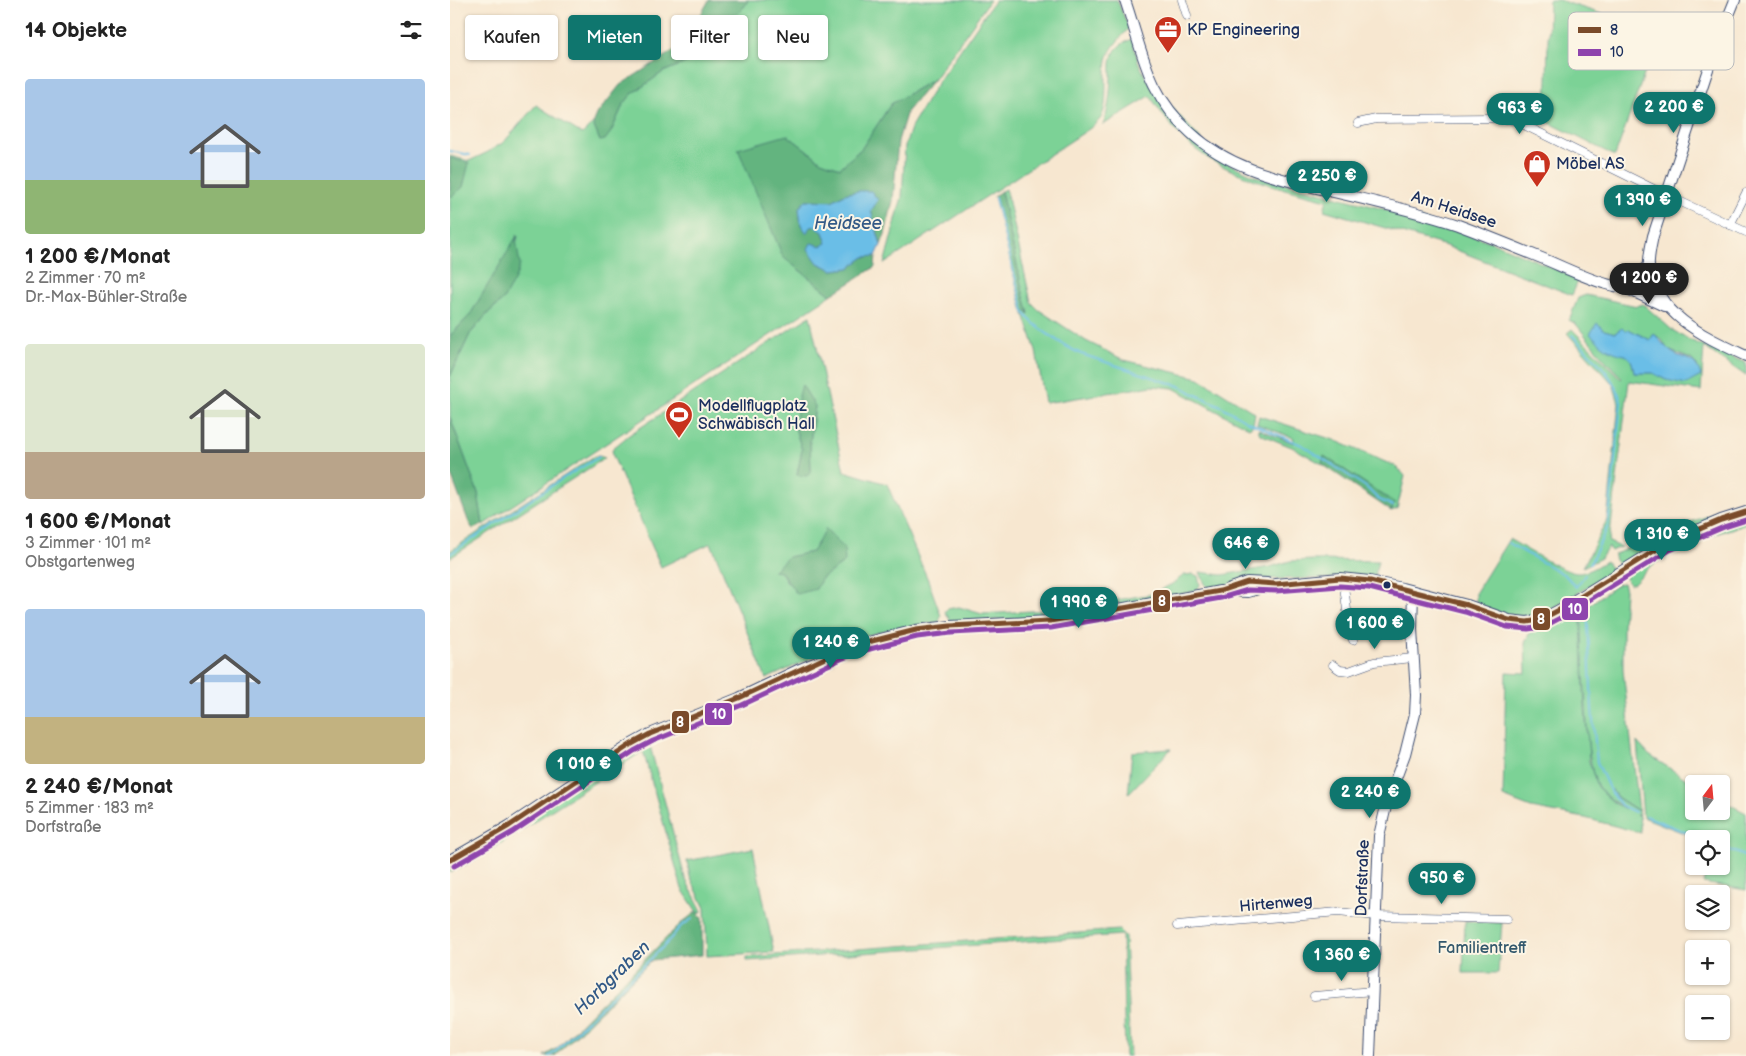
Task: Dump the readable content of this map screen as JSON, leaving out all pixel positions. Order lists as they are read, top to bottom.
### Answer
{
  "streets": {
    "street": ["Am Heidsee", "Dorfstraße", "Hirtenweg"]
  },
  "crossings": [
    ["Dorfstraße", "Hirtenweg"]
  ],
  "water": ["Heidsee", "Horbgraben"],
  "parks": ["Familientreff"],
  "places": {
    "office": ["KP Engineering"],
    "shop": ["Möbel AS"],
    "sports": ["Modellflugplatz Schwäbisch Hall"]
  },
  "lines": ["transit line 8", "transit line 10"],
  "legend": ["8", "10"],
  "north": "top",
  "page": {
    "heading": "14 Objekte",
    "chip": [
      "Kaufen",
      "Mieten",
      "Filter",
      "Neu"
    ],
    "list": [
      {
        "name": "1 200 €/Monat",
        "note": "2 Zimmer · 70 m² · Dr.-Max-Bühler-Straße"
      },
      {
        "name": "1 600 €/Monat",
        "note": "3 Zimmer · 101 m² · Obstgartenweg"
      },
      {
        "name": "2 240 €/Monat",
        "note": "5 Zimmer · 183 m² · Dorfstraße"
      }
    ],
    "price": [
      "2 200 €",
      "963 €",
      "2 250 €",
      "1 390 €",
      "1 200 €",
      "1 310 €",
      "646 €",
      "1 990 €",
      "1 600 €",
      "1 240 €",
      "1 010 €",
      "2 240 €",
      "950 €",
      "1 360 €"
    ],
    "map_buttons": ["+", "−"]
  }
}
